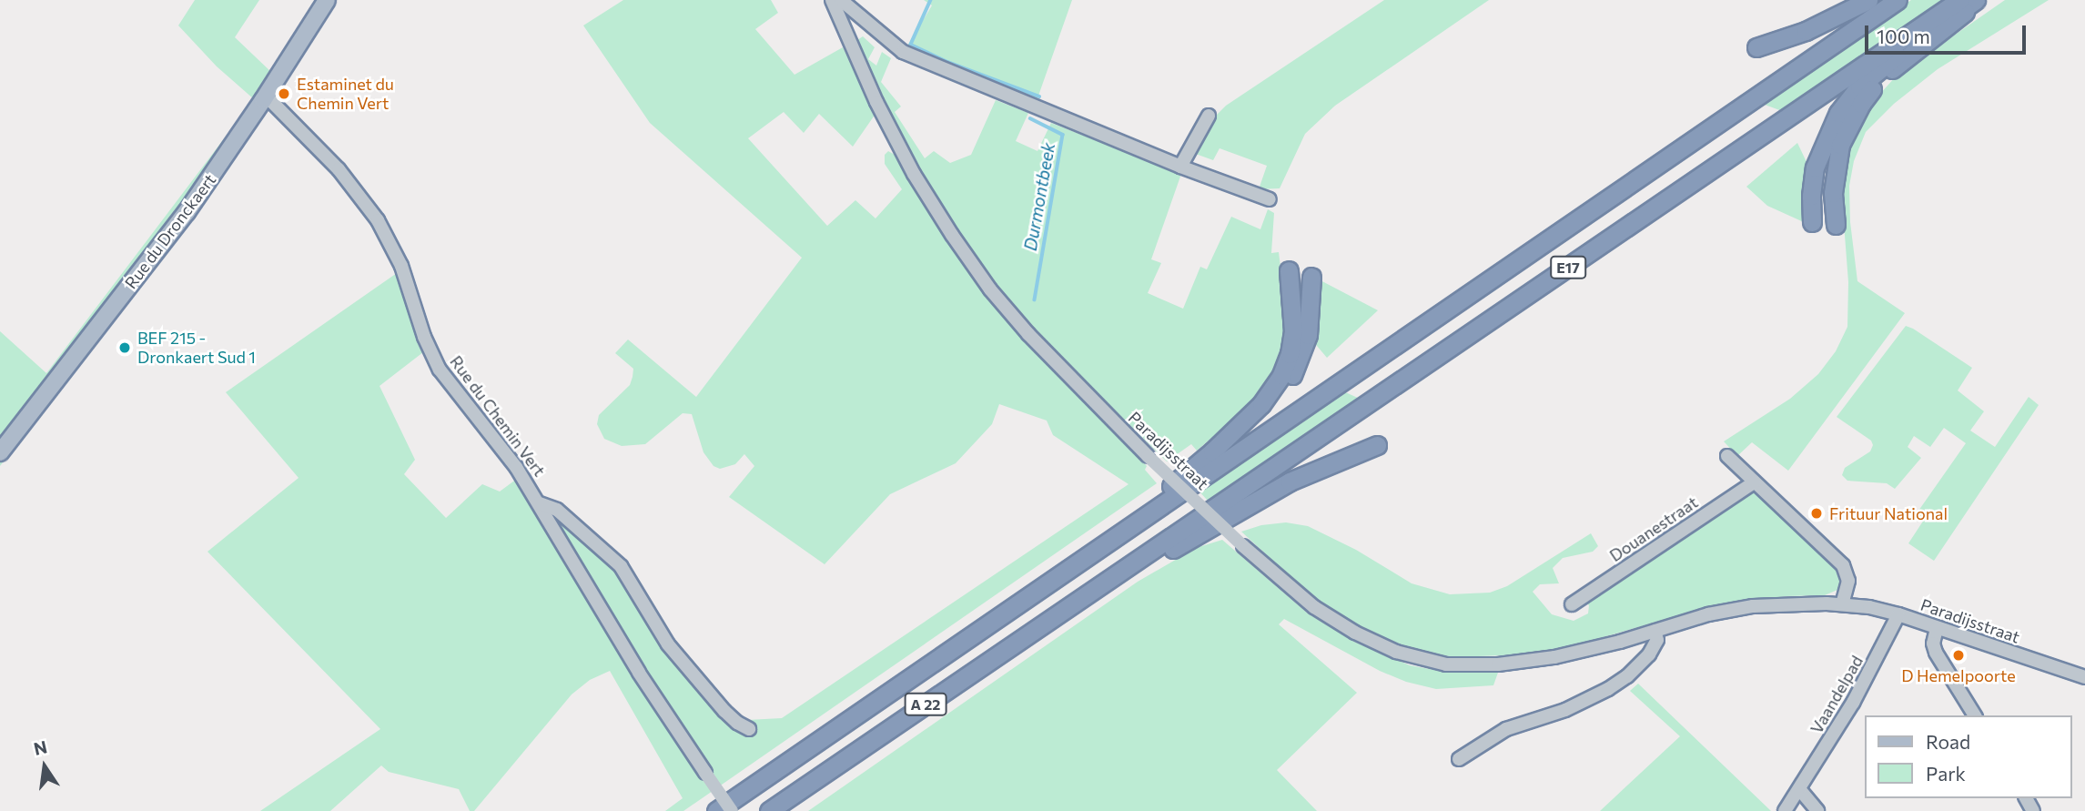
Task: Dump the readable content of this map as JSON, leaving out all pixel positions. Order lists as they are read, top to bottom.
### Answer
{
  "streets": {
    "highway": ["E17", "A 22"],
    "main road": ["Rue du Dronckaert"],
    "street": [
      "Rue du Chemin Vert",
      "Paradijsstraat",
      "Douanestraat",
      "Vaandelpad"
    ]
  },
  "crossings": [
    ["Rue du Dronckaert", "Rue du Chemin Vert"],
    ["E17", "A 22"],
    ["Paradijsstraat", "Vaandelpad"]
  ],
  "water": ["Durmontbeek"],
  "places": [
    "Estaminet du Chemin Vert",
    "BEF 215 - Dronkaert Sud 1",
    "Frituur National",
    "D Hemelpoorte"
  ],
  "legend": ["Road", "Park"],
  "scale_bar": "100 m",
  "north": "top"
}
